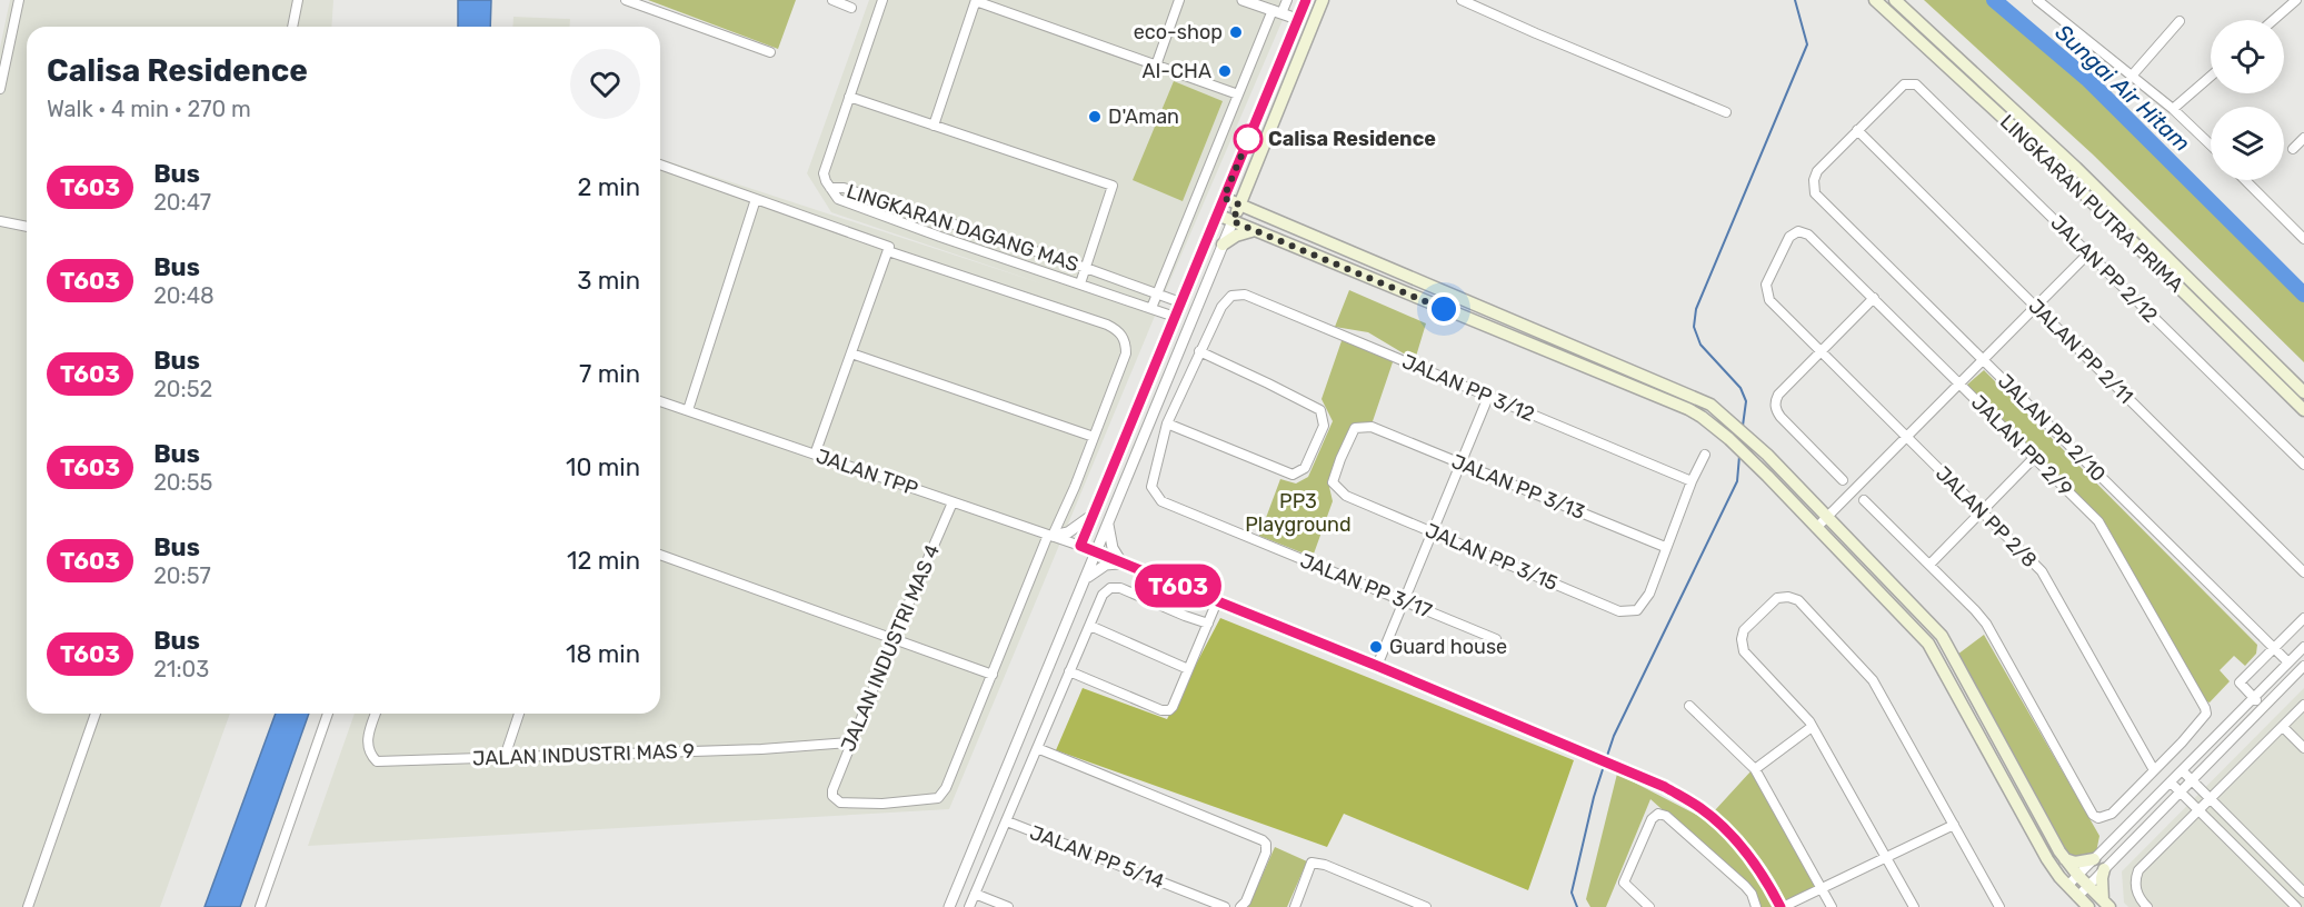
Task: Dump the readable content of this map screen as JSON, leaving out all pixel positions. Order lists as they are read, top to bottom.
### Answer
{
  "streets": {
    "main road": ["LINGKARAN PUTRA PRIMA"],
    "street": [
      "LINGKARAN DAGANG MAS",
      "JALAN PP 2/12",
      "JALAN PP 2/11",
      "JALAN PP 3/12",
      "JALAN PP 2/10",
      "JALAN PP 2/9",
      "JALAN TPP",
      "JALAN PP 3/13",
      "JALAN PP 2/8",
      "JALAN PP 3/15",
      "JALAN PP 3/17",
      "JALAN INDUSTRI MAS 4",
      "JALAN INDUSTRI MAS 9",
      "JALAN PP 5/14"
    ]
  },
  "crossings": [
    ["JALAN PP 2/12", "JALAN PP 2/11"],
    ["JALAN PP 2/12", "JALAN PP 2/10"],
    ["JALAN PP 2/11", "JALAN PP 2/10"],
    ["JALAN PP 2/9", "JALAN PP 2/8"],
    ["JALAN TPP", "JALAN INDUSTRI MAS 4"],
    ["JALAN PP 3/13", "JALAN PP 3/15"],
    ["JALAN INDUSTRI MAS 4", "JALAN INDUSTRI MAS 9"]
  ],
  "water": ["Sungai Air Hitam"],
  "parks": ["PP3 Playground"],
  "places": [
    "eco-shop",
    "AI-CHA",
    "D'Aman",
    "Calisa Residence",
    "Guard house"
  ],
  "lines": ["bus line T603"],
  "page": {
    "on_map": "T603",
    "heading": ["Calisa Residence", "Walk · 4 min · 270 m"],
    "list": [
      {
        "mark": "T603",
        "name": "Bus",
        "note": "20:47",
        "value": "2 min"
      },
      {
        "mark": "T603",
        "name": "Bus",
        "note": "20:48",
        "value": "3 min"
      },
      {
        "mark": "T603",
        "name": "Bus",
        "note": "20:52",
        "value": "7 min"
      },
      {
        "mark": "T603",
        "name": "Bus",
        "note": "20:55",
        "value": "10 min"
      },
      {
        "mark": "T603",
        "name": "Bus",
        "note": "20:57",
        "value": "12 min"
      },
      {
        "mark": "T603",
        "name": "Bus",
        "note": "21:03",
        "value": "18 min"
      }
    ]
  }
}
